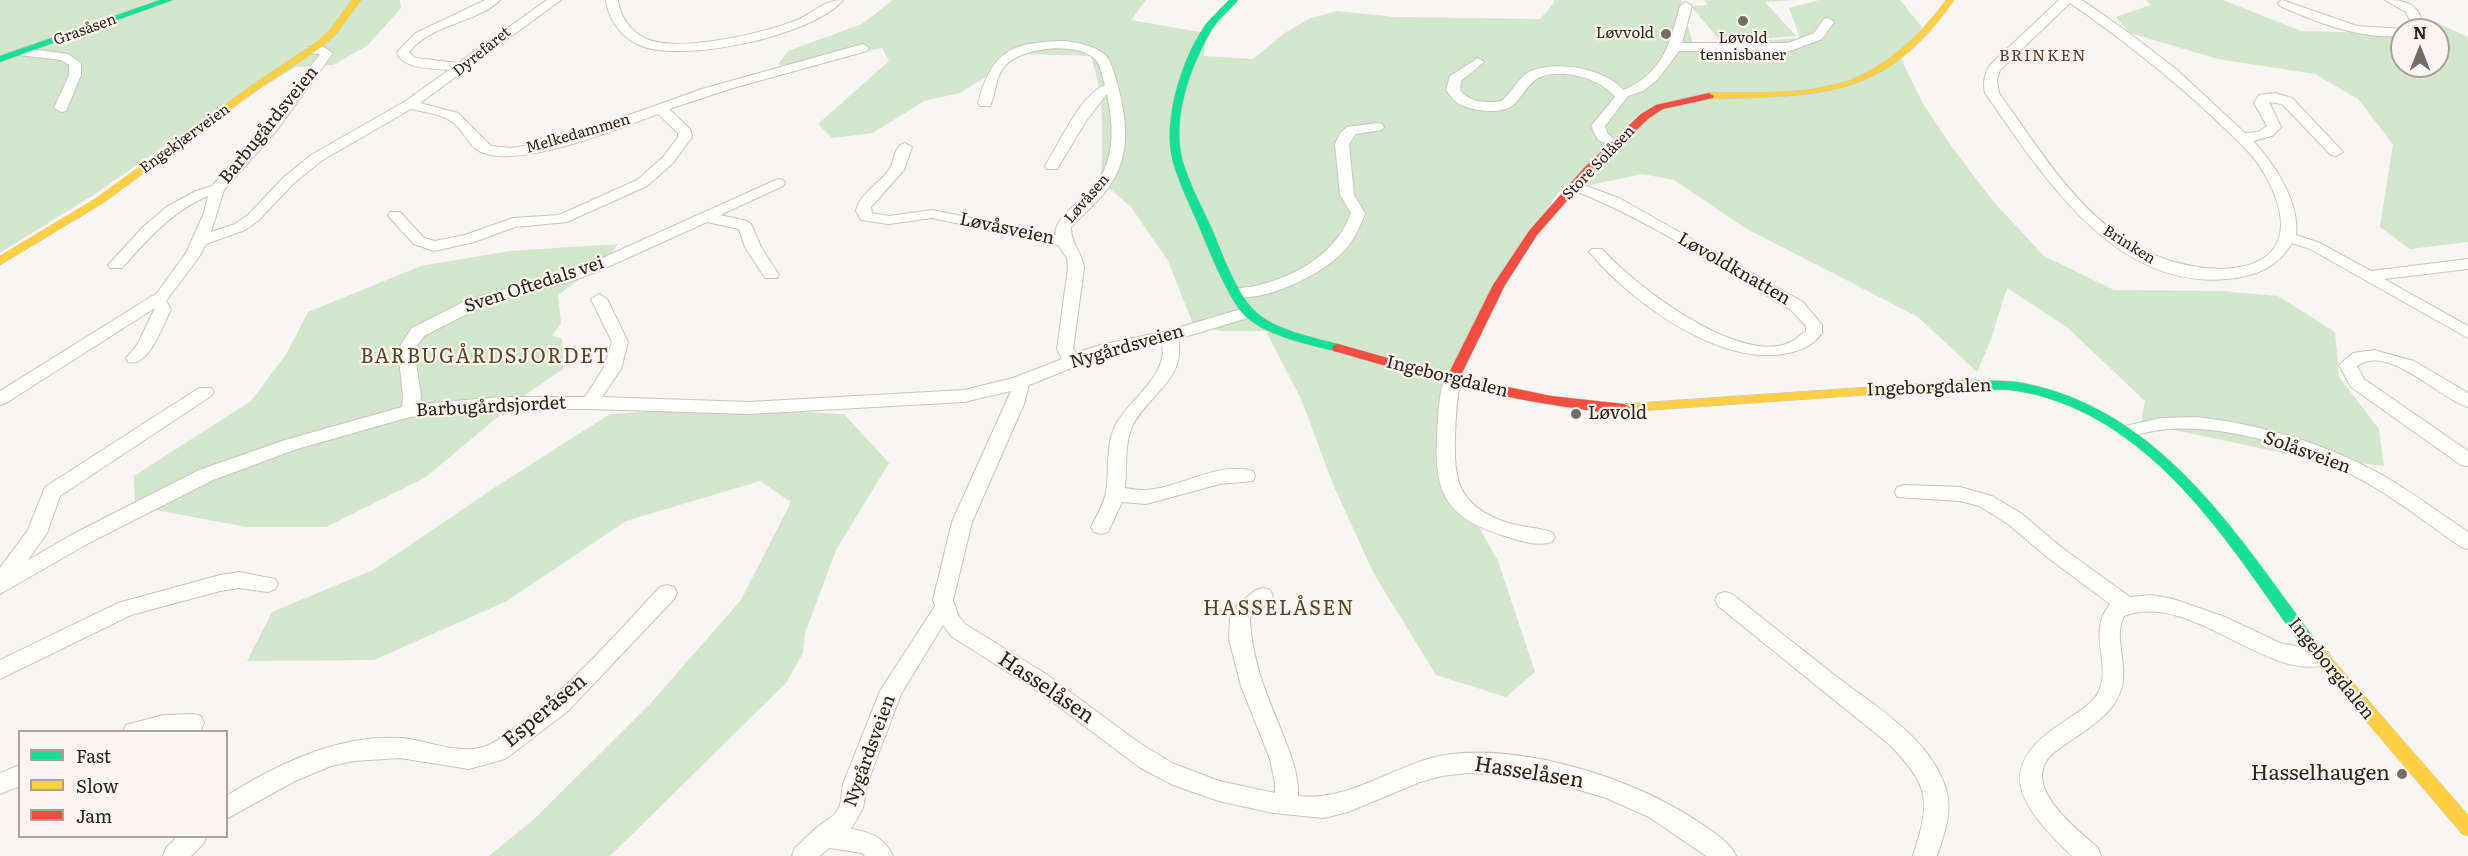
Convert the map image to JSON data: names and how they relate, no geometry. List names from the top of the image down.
{
  "streets": {
    "street": [
      "Grasåsen",
      "Dyrefaret",
      "Barbugårdsveien",
      "Melkedammen",
      "Engekjærveien",
      "Store Solåsen",
      "Løvåsen",
      "Løvåsveien",
      "Brinken",
      "Løvoldknatten",
      "Sven Oftedals vei",
      "Nygårdsveien",
      "Ingeborgdalen",
      "Barbugårdsjordet",
      "Solåsveien",
      "Hasselåsen",
      "Esperåsen"
    ]
  },
  "crossings": [
    ["Dyrefaret", "Melkedammen"],
    ["Barbugårdsveien", "Engekjærveien"],
    ["Store Solåsen", "Løvoldknatten"],
    ["Store Solåsen", "Ingeborgdalen"],
    ["Løvåsen", "Løvåsveien"],
    ["Løvåsveien", "Nygårdsveien"],
    ["Sven Oftedals vei", "Barbugårdsjordet"],
    ["Nygårdsveien", "Ingeborgdalen"],
    ["Nygårdsveien", "Barbugårdsjordet"],
    ["Nygårdsveien", "Hasselåsen"],
    ["Ingeborgdalen", "Solåsveien"]
  ],
  "districts": ["BRINKEN", "BARBUGÅRDSJORDET", "HASSELÅSEN"],
  "places": [
    "Løvold tennisbaner",
    "Løvvold",
    "Løvold",
    "Hasselhaugen"
  ],
  "legend": ["Fast", "Slow", "Jam"],
  "north": "top"
}
